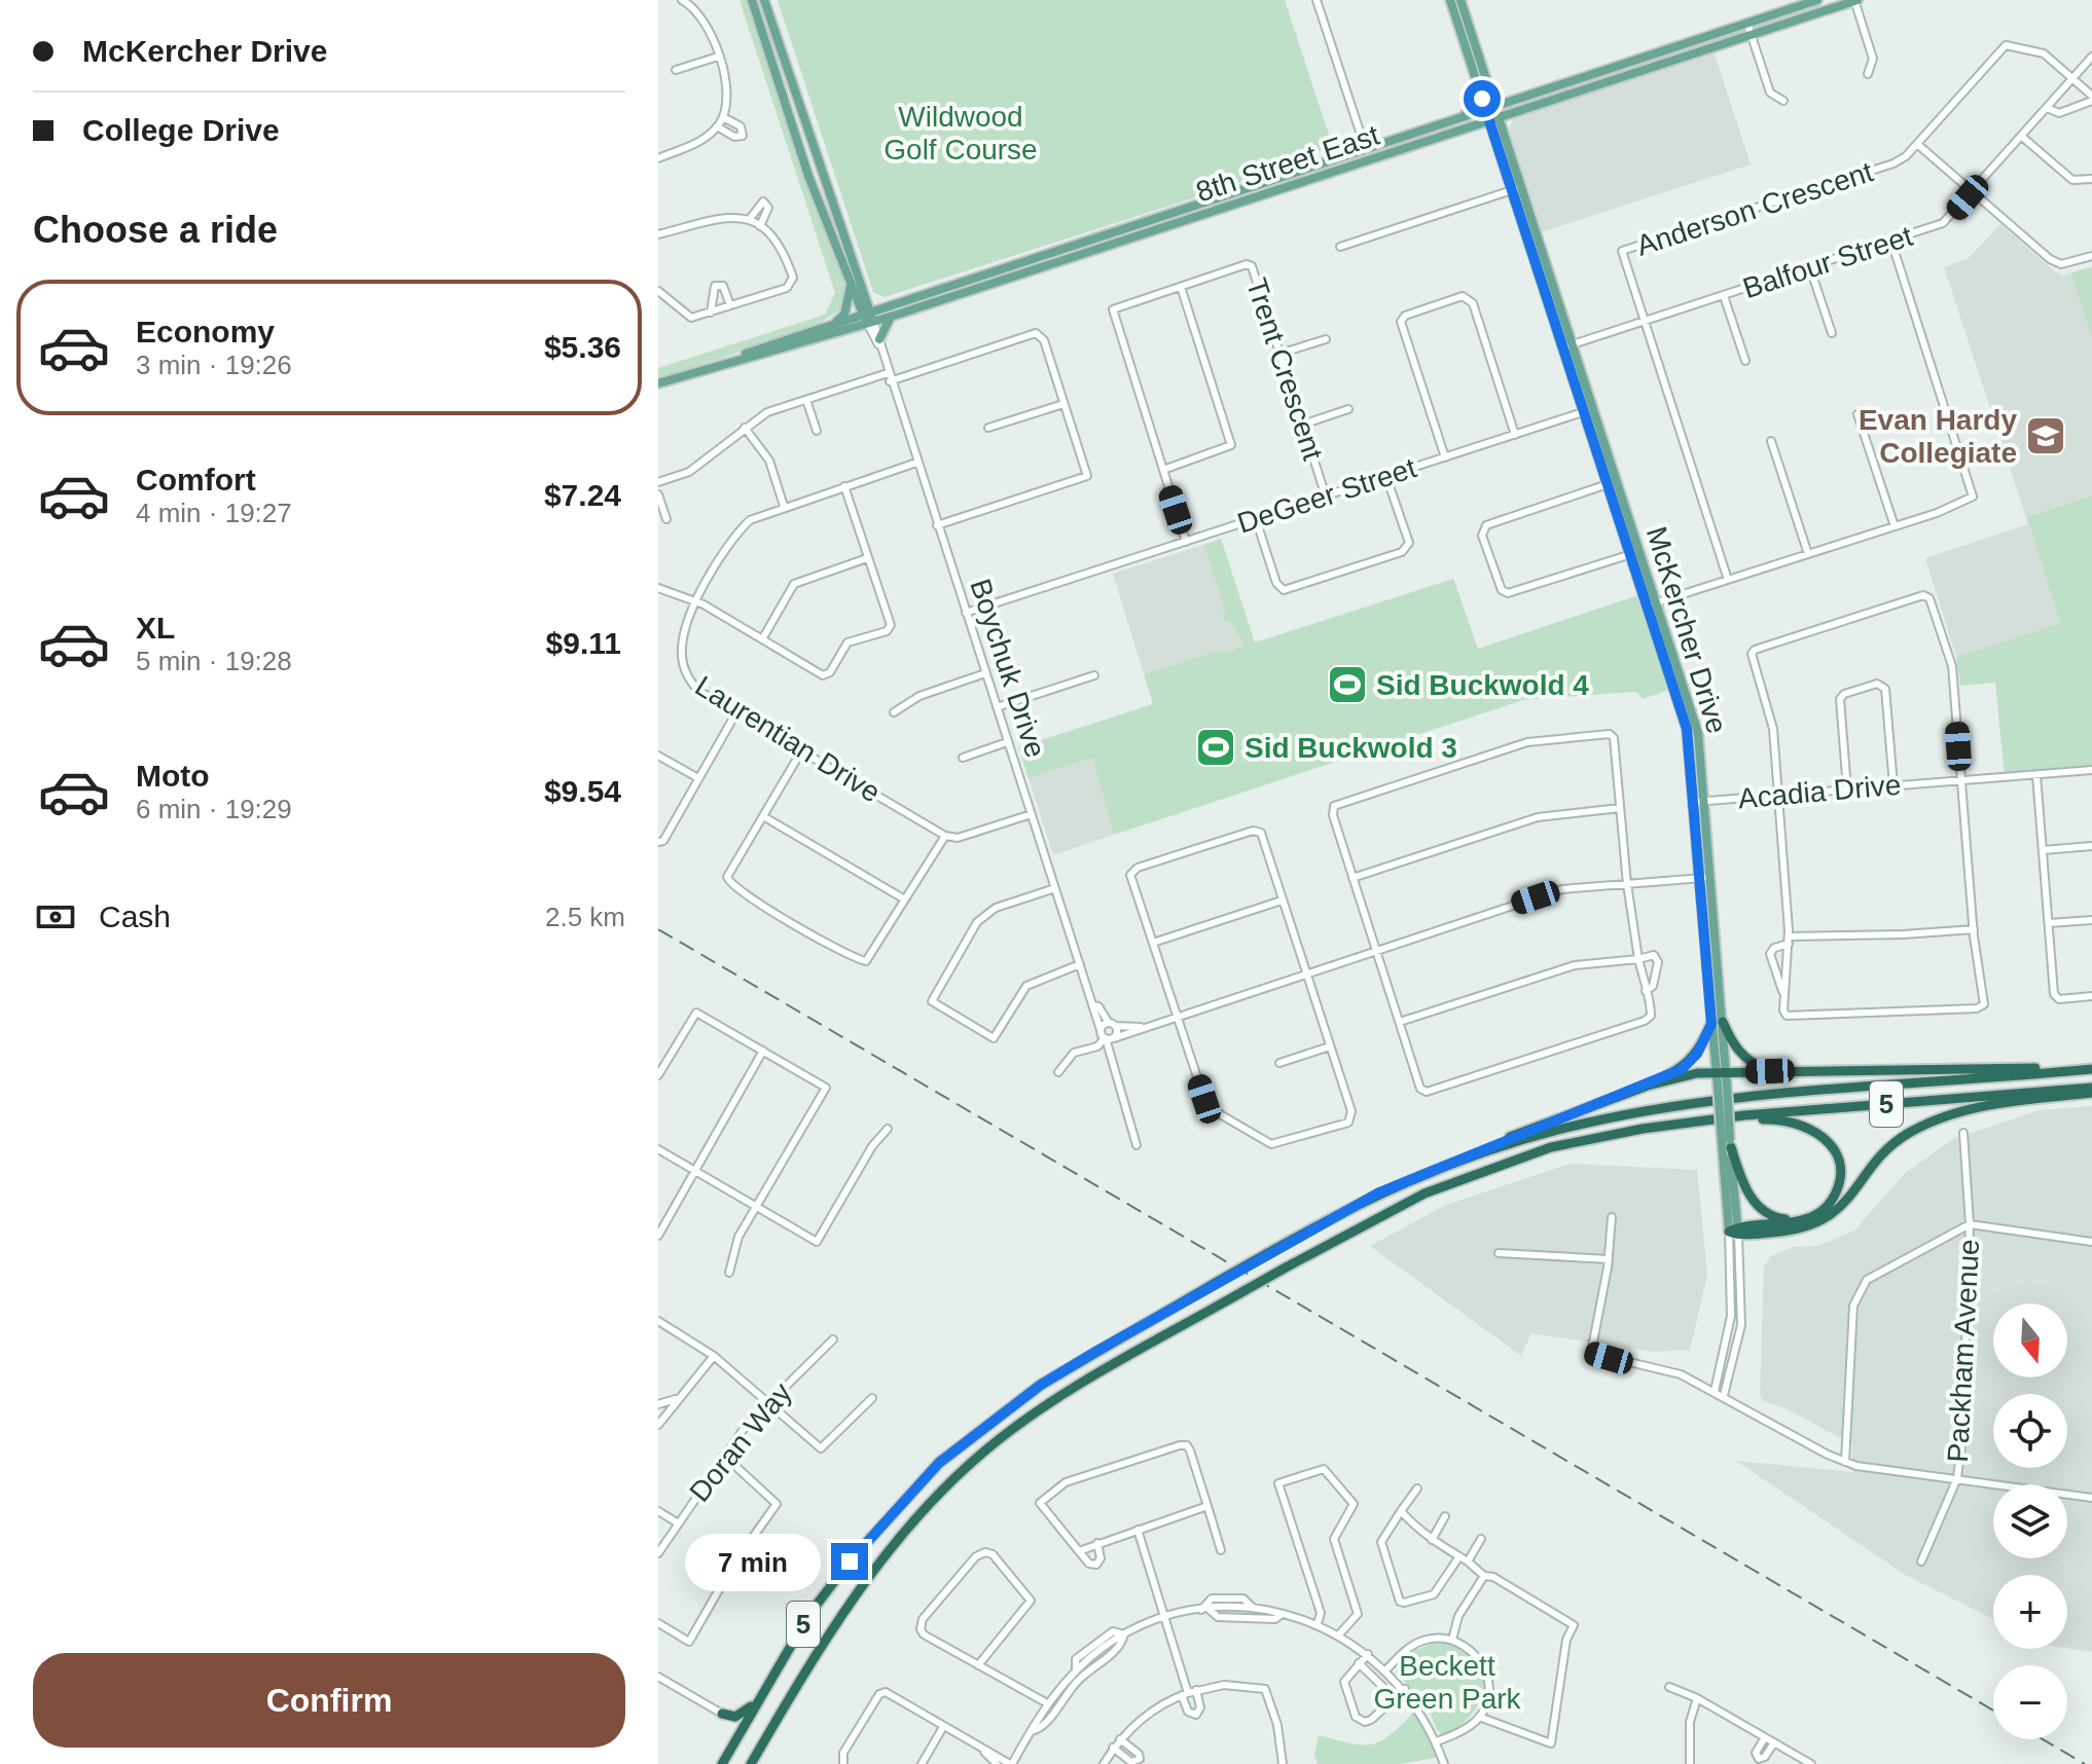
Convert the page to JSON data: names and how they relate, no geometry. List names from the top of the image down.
{
  "streets": {
    "highway": ["5"],
    "main road": ["8th Street East", "McKercher Drive", "Boychuk Drive"],
    "street": [
      "Anderson Crescent",
      "Balfour Street",
      "Trent Crescent",
      "DeGeer Street",
      "Laurentian Drive",
      "Acadia Drive",
      "Packham Avenue",
      "Doran Way"
    ]
  },
  "crossings": [
    ["8th Street East", "McKercher Drive"],
    ["8th Street East", "Boychuk Drive"],
    ["Anderson Crescent", "Balfour Street"],
    ["Balfour Street", "McKercher Drive"],
    ["Trent Crescent", "DeGeer Street"],
    ["DeGeer Street", "McKercher Drive"],
    ["DeGeer Street", "Boychuk Drive"],
    ["McKercher Drive", "Acadia Drive"],
    ["Boychuk Drive", "Laurentian Drive"]
  ],
  "parks": ["Wildwood Golf Course", "Beckett Green Park"],
  "places": {
    "school or university": ["Evan Hardy Collegiate"],
    "sports": ["Sid Buckwold 4", "Sid Buckwold 3"]
  },
  "north": "bottom",
  "page": {
    "banner": ["McKercher Drive", "College Drive"],
    "heading": "Choose a ride",
    "list": [
      {
        "name": "Economy",
        "note": "3 min · 19:26",
        "value": "$5.36"
      },
      {
        "name": "Comfort",
        "note": "4 min · 19:27",
        "value": "$7.24"
      },
      {
        "name": "XL",
        "note": "5 min · 19:28",
        "value": "$9.11"
      },
      {
        "name": "Moto",
        "note": "6 min · 19:29",
        "value": "$9.54"
      }
    ],
    "pay": ["Cash", "2.5 km"],
    "map_buttons": ["+", "−"],
    "bubble": "7 min",
    "buttons": "Confirm"
  }
}
